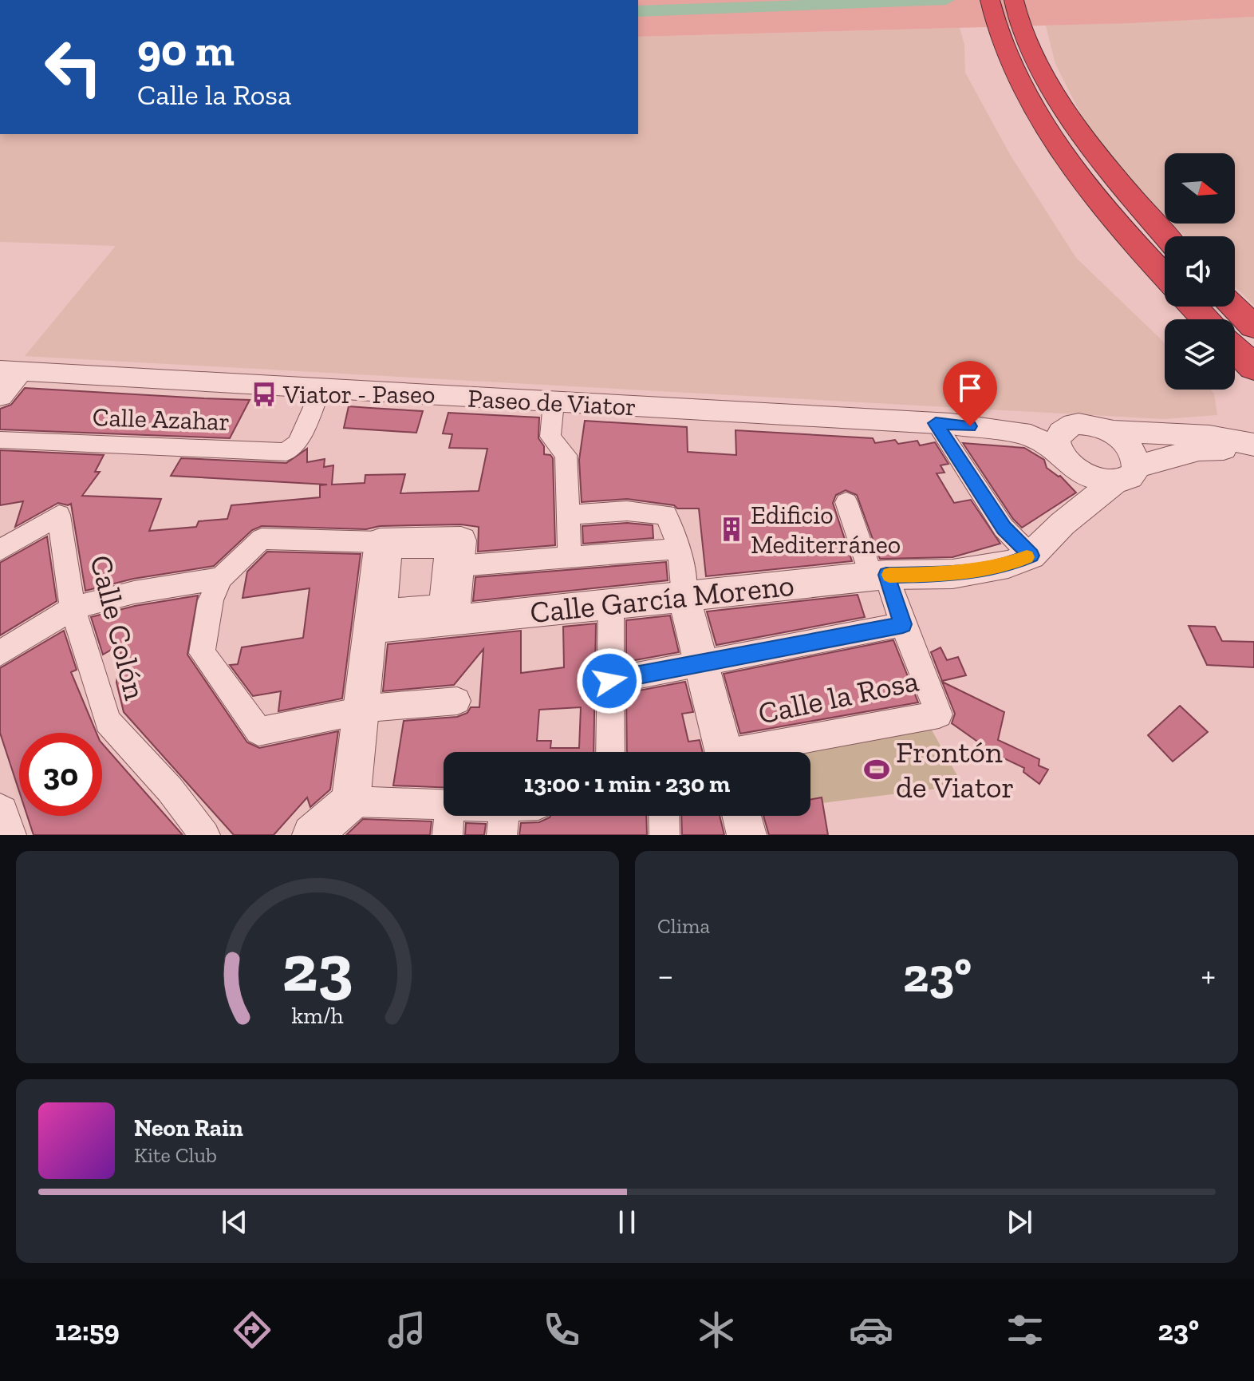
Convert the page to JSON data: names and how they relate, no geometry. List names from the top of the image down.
{
  "streets": {
    "street": [
      "Paseo de Viator",
      "Calle Azahar",
      "Calle García Moreno",
      "Calle Colón",
      "Calle la Rosa"
    ]
  },
  "crossings": [
    ["Paseo de Viator", "Calle Azahar"],
    ["Calle García Moreno", "Calle la Rosa"]
  ],
  "places": {
    "bus stop": ["Viator - Paseo"],
    "building": ["Edificio Mediterráneo"],
    "sports": ["Frontón de Viator"]
  },
  "north": "right",
  "page": {
    "turn": ["90 m", "Calle la Rosa"],
    "limit": "30",
    "trip": "13:00 · 1 min · 230 m",
    "tile": "Clima",
    "heat": ["−", "23°", "+"],
    "song": ["Neon Rain", "Kite Club"],
    "tabs": ["12:59", "23°"],
    "gauge": ["23", "km/h"]
  }
}
